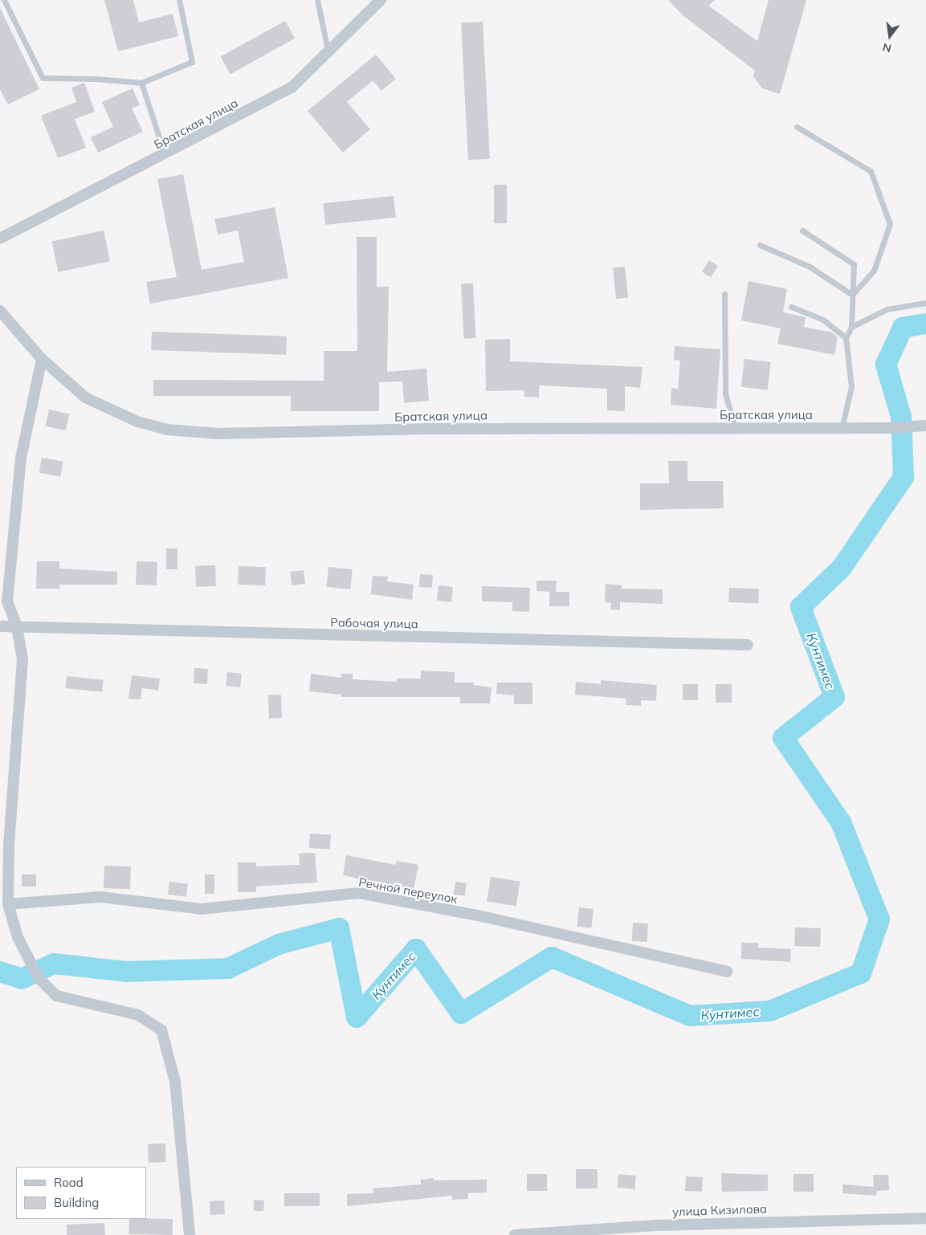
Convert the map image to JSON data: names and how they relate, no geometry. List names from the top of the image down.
{
  "streets": {
    "street": [
      "Братская улица",
      "Рабочая улица",
      "Речной переулок",
      "улица Кизилова"
    ]
  },
  "water": ["Кунтимес"],
  "legend": ["Road", "Building"],
  "north": "bottom"
}
